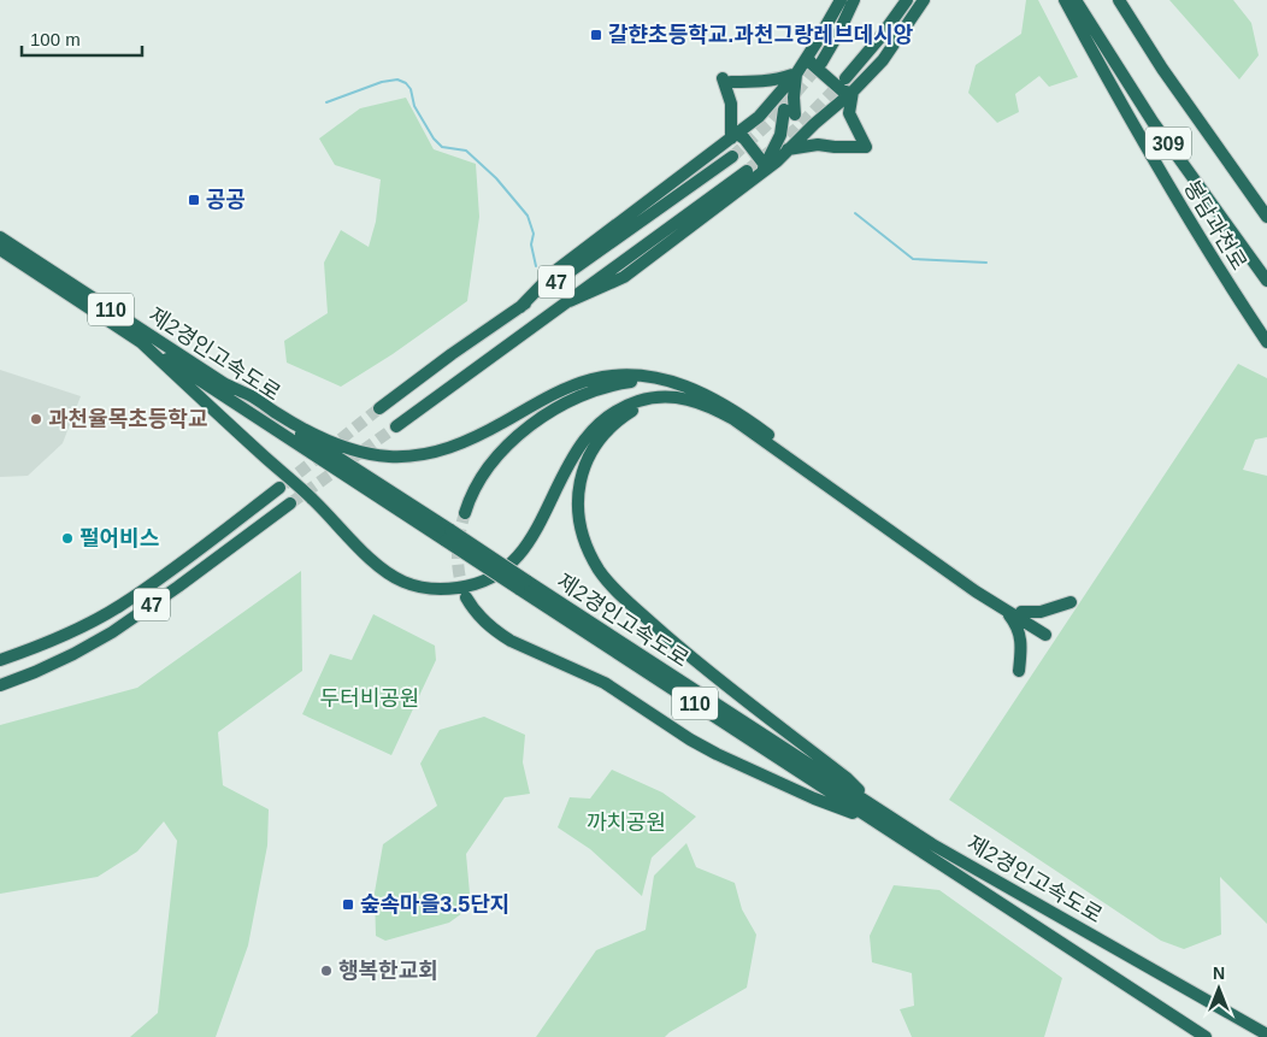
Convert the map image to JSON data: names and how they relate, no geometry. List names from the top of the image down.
{
  "streets": {
    "highway": [
      "309",
      "봉담과천로",
      "47",
      "110",
      "제2경인고속도로"
    ]
  },
  "parks": ["두터비공원", "까치공원"],
  "places": {
    "transit": ["갈햔초등학교.과천그랑레브데시앙", "공공", "숲속마을3.5단지"],
    "other": ["과천율목초등학교", "펄어비스", "행복한교회"]
  },
  "scale_bar": "100 m",
  "north": "top"
}
